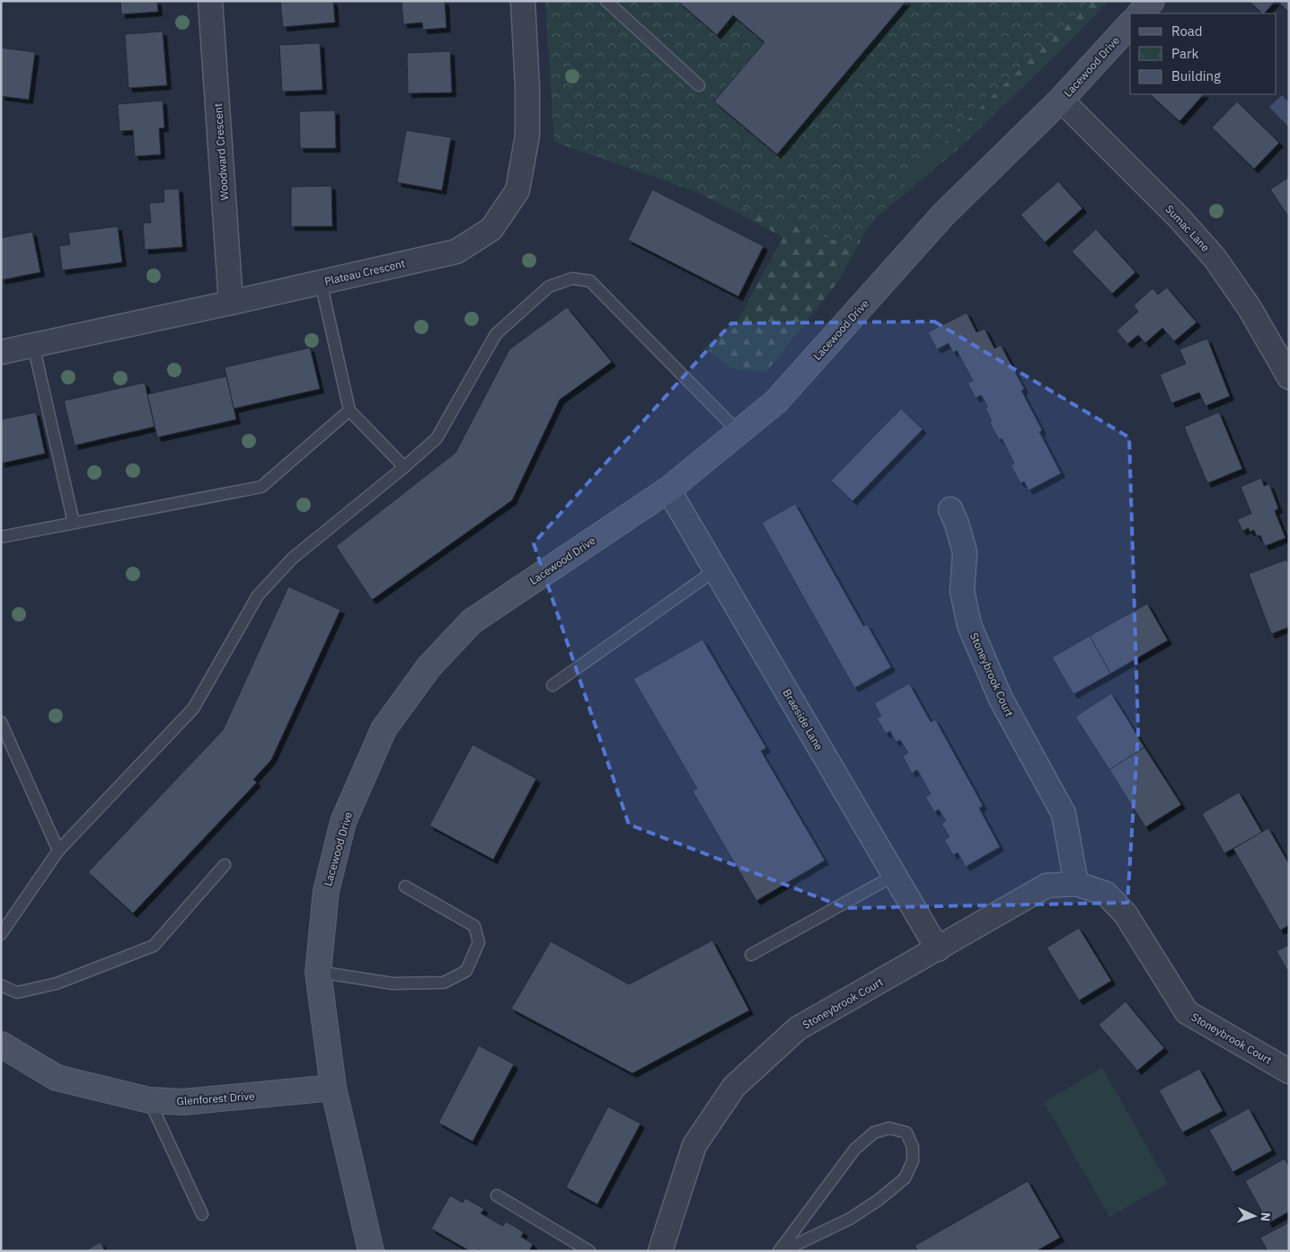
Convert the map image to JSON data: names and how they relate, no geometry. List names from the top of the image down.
{
  "streets": {
    "main road": ["Lacewood Drive", "Glenforest Drive"],
    "street": [
      "Woodward Crescent",
      "Sumac Lane",
      "Plateau Crescent",
      "Stoneybrook Court",
      "Braeside Lane"
    ]
  },
  "crossings": [
    ["Lacewood Drive", "Sumac Lane"],
    ["Lacewood Drive", "Braeside Lane"],
    ["Lacewood Drive", "Glenforest Drive"],
    ["Woodward Crescent", "Plateau Crescent"],
    ["Stoneybrook Court", "Braeside Lane"]
  ],
  "legend": ["Road", "Park", "Building"],
  "north": "right"
}
